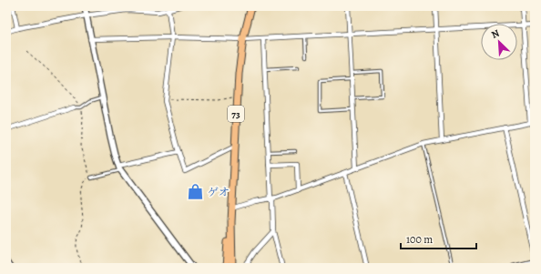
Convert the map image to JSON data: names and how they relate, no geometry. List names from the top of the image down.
{
  "streets": {
    "main road": ["73"]
  },
  "places": {
    "shop": ["ゲオ"]
  },
  "scale_bar": "100 m",
  "north": "top left"
}
